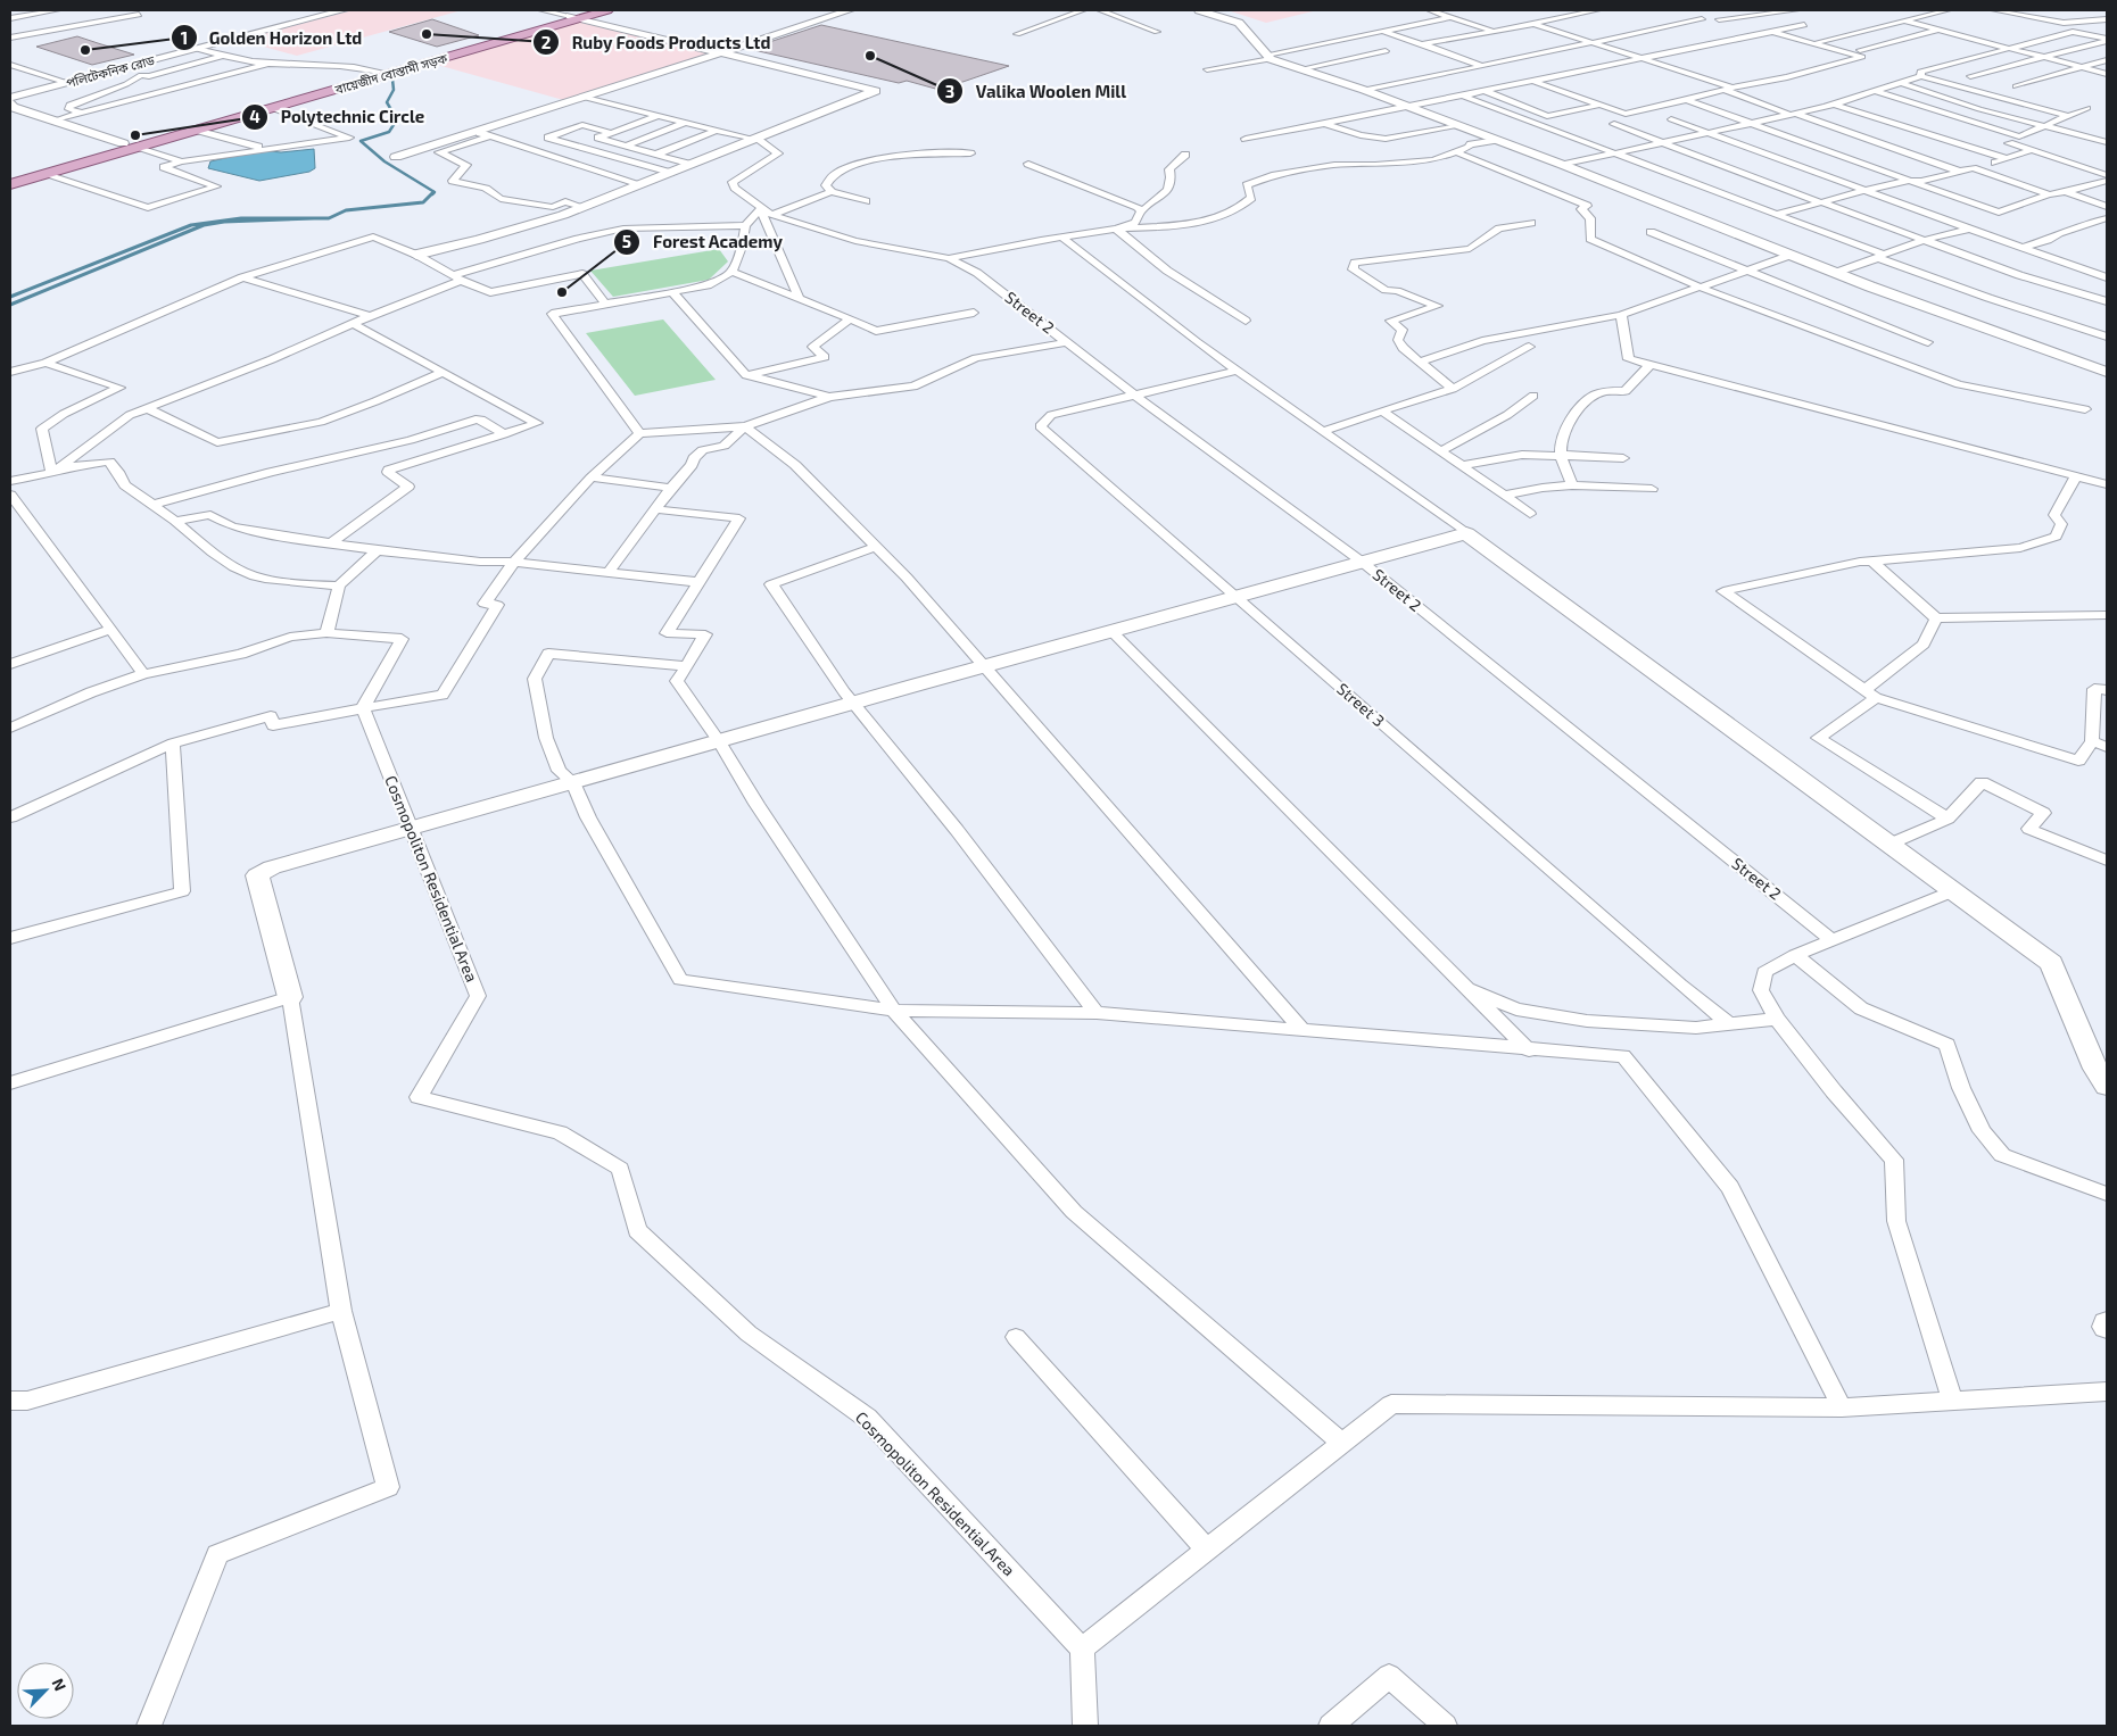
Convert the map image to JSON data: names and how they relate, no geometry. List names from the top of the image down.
{
  "streets": {
    "main road": ["বায়েজীদ বোস্তামী সড়ক"],
    "street": [
      "পলিটেকনিক রোড",
      "Street 2",
      "Street 3",
      "Cosmopoliton Residential Area"
    ]
  },
  "crossings": [
    ["Street 2", "Street 3"]
  ],
  "places": [
    "Ruby Foods Products Ltd",
    "Golden Horizon Ltd",
    "Valika Woolen Mill",
    "Polytechnic Circle",
    "Forest Academy"
  ],
  "north": "top right"
}
